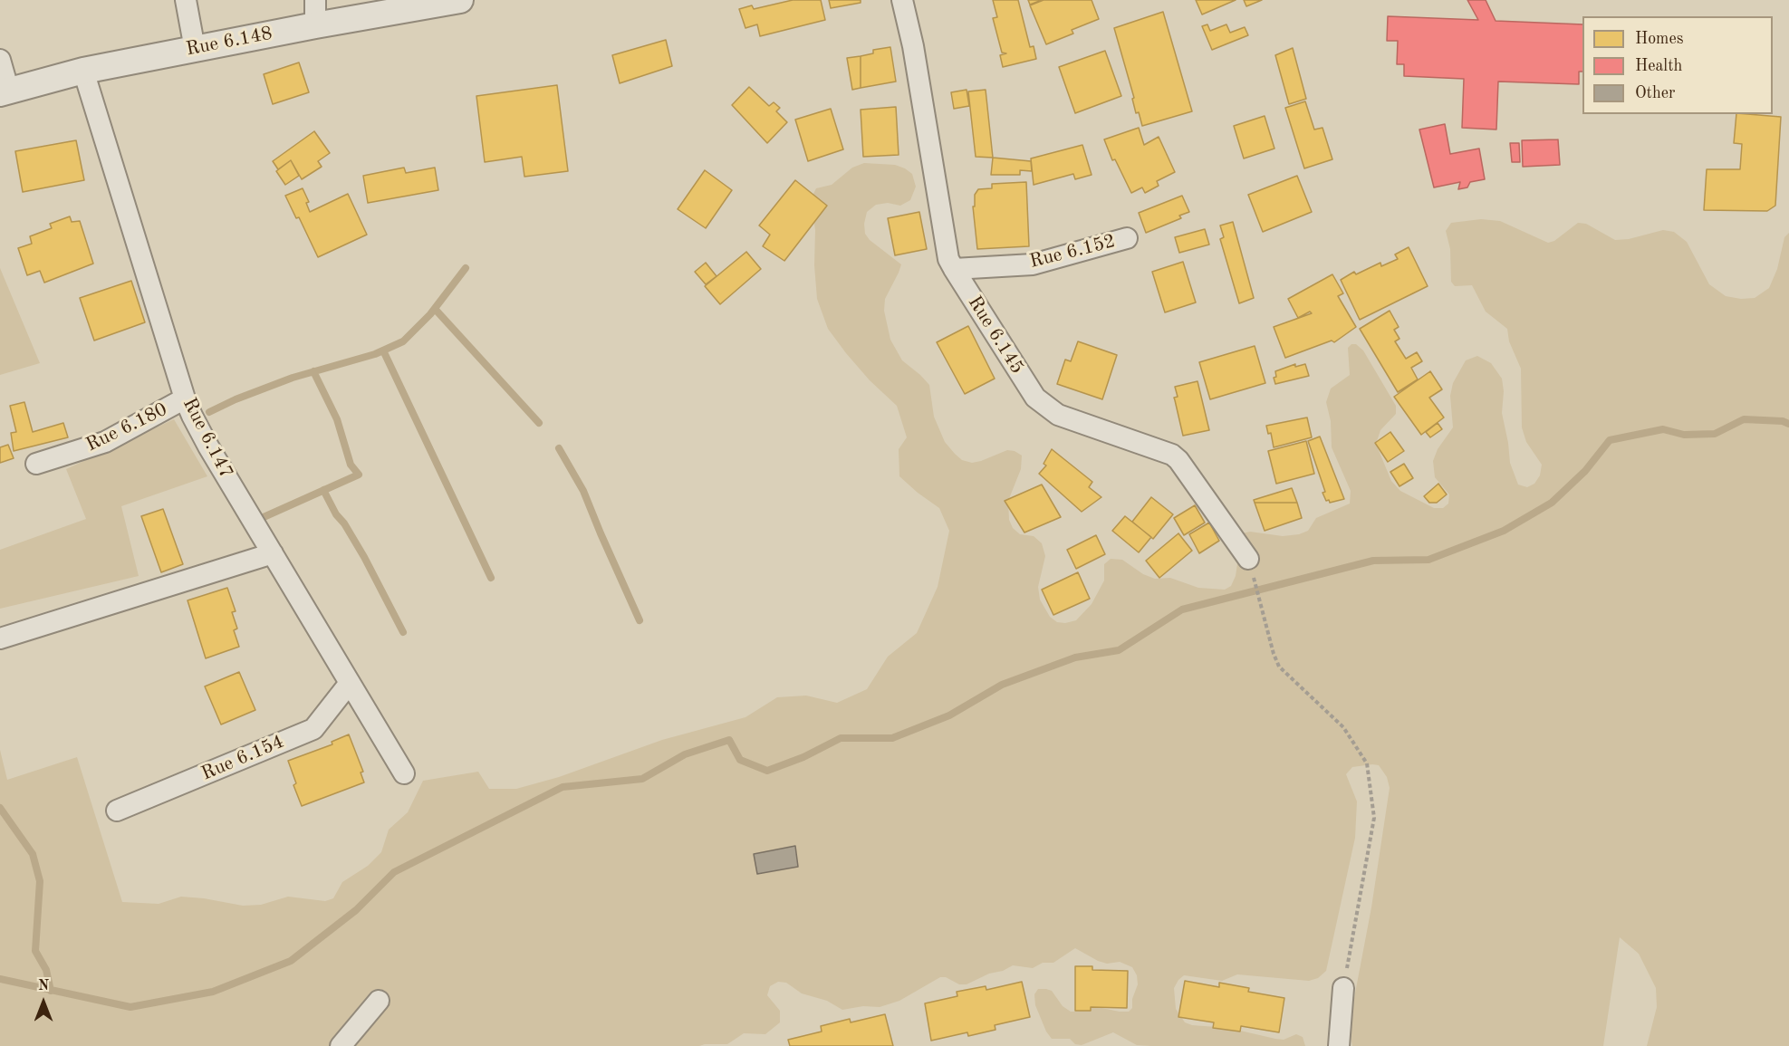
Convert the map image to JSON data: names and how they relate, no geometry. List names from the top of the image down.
{
  "streets": {
    "street": [
      "Rue 6.148",
      "Rue 6.152",
      "Rue 6.145",
      "Rue 6.180",
      "Rue 6.147",
      "Rue 6.154"
    ]
  },
  "crossings": [
    ["Rue 6.148", "Rue 6.147"],
    ["Rue 6.152", "Rue 6.145"],
    ["Rue 6.180", "Rue 6.147"],
    ["Rue 6.147", "Rue 6.154"]
  ],
  "legend": ["Homes", "Health", "Other"],
  "north": "top"
}
